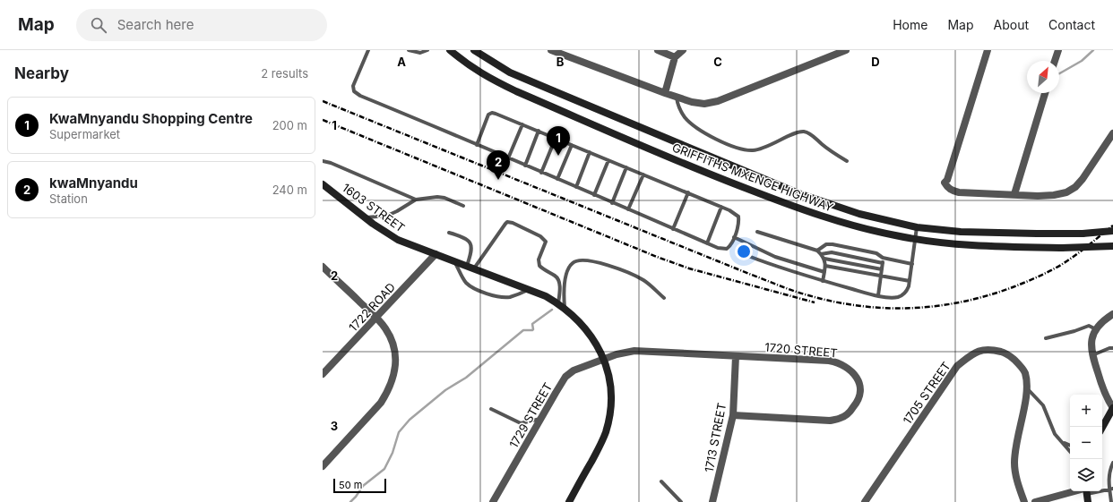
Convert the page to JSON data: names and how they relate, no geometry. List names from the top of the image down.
{
  "streets": {
    "street": [
      "GRIFFITHS MXENGE HIGHWAY",
      "1603 STREET",
      "1722 ROAD",
      "1720 STREET",
      "1705 STREET",
      "1729 STREET",
      "1713 STREET"
    ]
  },
  "crossings": [
    ["1603 STREET", "1722 ROAD"],
    ["1603 STREET", "1720 STREET"],
    ["1603 STREET", "1729 STREET"],
    ["1720 STREET", "1729 STREET"],
    ["1720 STREET", "1713 STREET"]
  ],
  "scale_bar": "50 m",
  "north": "top right",
  "page": {
    "header": "Map",
    "search": "Search here",
    "nav": [
      "Home",
      "Map",
      "About",
      "Contact"
    ],
    "heading": ["Nearby", "2 results"],
    "list": [
      {
        "mark": "1",
        "name": "KwaMnyandu Shopping Centre",
        "note": "Supermarket",
        "value": "200 m"
      },
      {
        "mark": "2",
        "name": "kwaMnyandu",
        "note": "Station",
        "value": "240 m"
      }
    ],
    "pins": ["1", "2"],
    "map_buttons": ["+", "−"],
    "scale": "50 m"
  },
  "grid": {
    "columns": [
      "A",
      "B",
      "C",
      "D"
    ],
    "rows": ["1", "2", "3"]
  }
}
